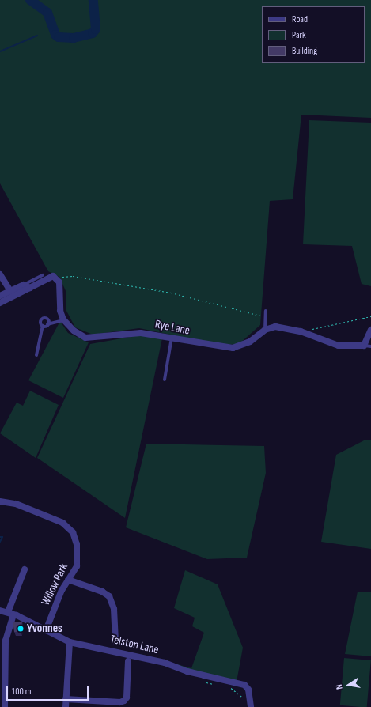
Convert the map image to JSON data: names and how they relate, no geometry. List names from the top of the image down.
{
  "streets": {
    "street": ["Rye Lane", "Willow Park", "Telston Lane"]
  },
  "crossings": [
    ["Willow Park", "Telston Lane"]
  ],
  "places": ["Yvonnes"],
  "legend": ["Road", "Park", "Building"],
  "scale_bar": "100 m",
  "north": "left"
}
